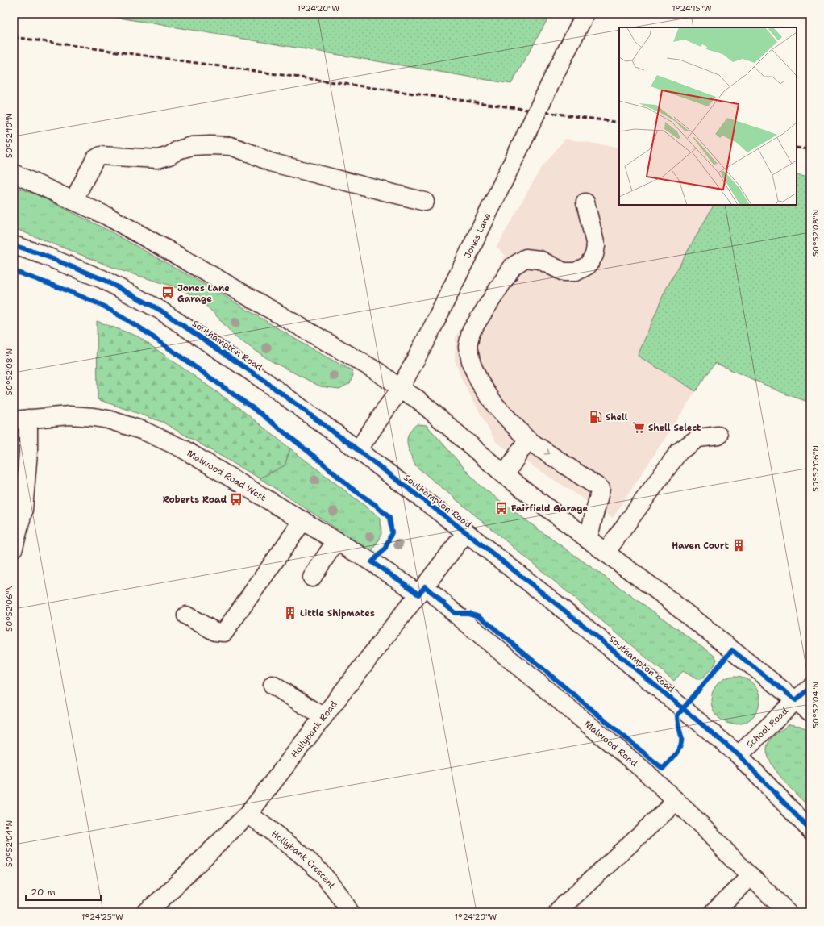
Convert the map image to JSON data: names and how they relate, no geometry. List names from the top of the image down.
{
  "streets": {
    "street": [
      "Jones Lane",
      "Southampton Road",
      "Malwood Road West",
      "School Road",
      "Hollybank Road",
      "Malwood Road",
      "Hollybank Crescent"
    ]
  },
  "crossings": [
    ["Jones Lane", "Southampton Road"],
    ["Southampton Road", "School Road"],
    ["Southampton Road", "Hollybank Road"],
    ["Malwood Road West", "Hollybank Road"],
    ["Malwood Road West", "Malwood Road"],
    ["Hollybank Road", "Malwood Road"],
    ["Hollybank Road", "Hollybank Crescent"]
  ],
  "places": {
    "bus stop": ["Jones Lane Garage", "Roberts Road", "Fairfield Garage"],
    "fuel station": ["Shell"],
    "supermarket": ["Shell Select"],
    "building": ["Haven Court", "Little Shipmates"]
  },
  "scale_bar": "20 m",
  "coordinates": [
    "1°24'20\"W",
    "1°24'15\"W",
    "50°52'10\"N",
    "50°52'08\"N",
    "50°52'06\"N",
    "50°52'04\"N",
    "1°24'25\"W"
  ]
}
